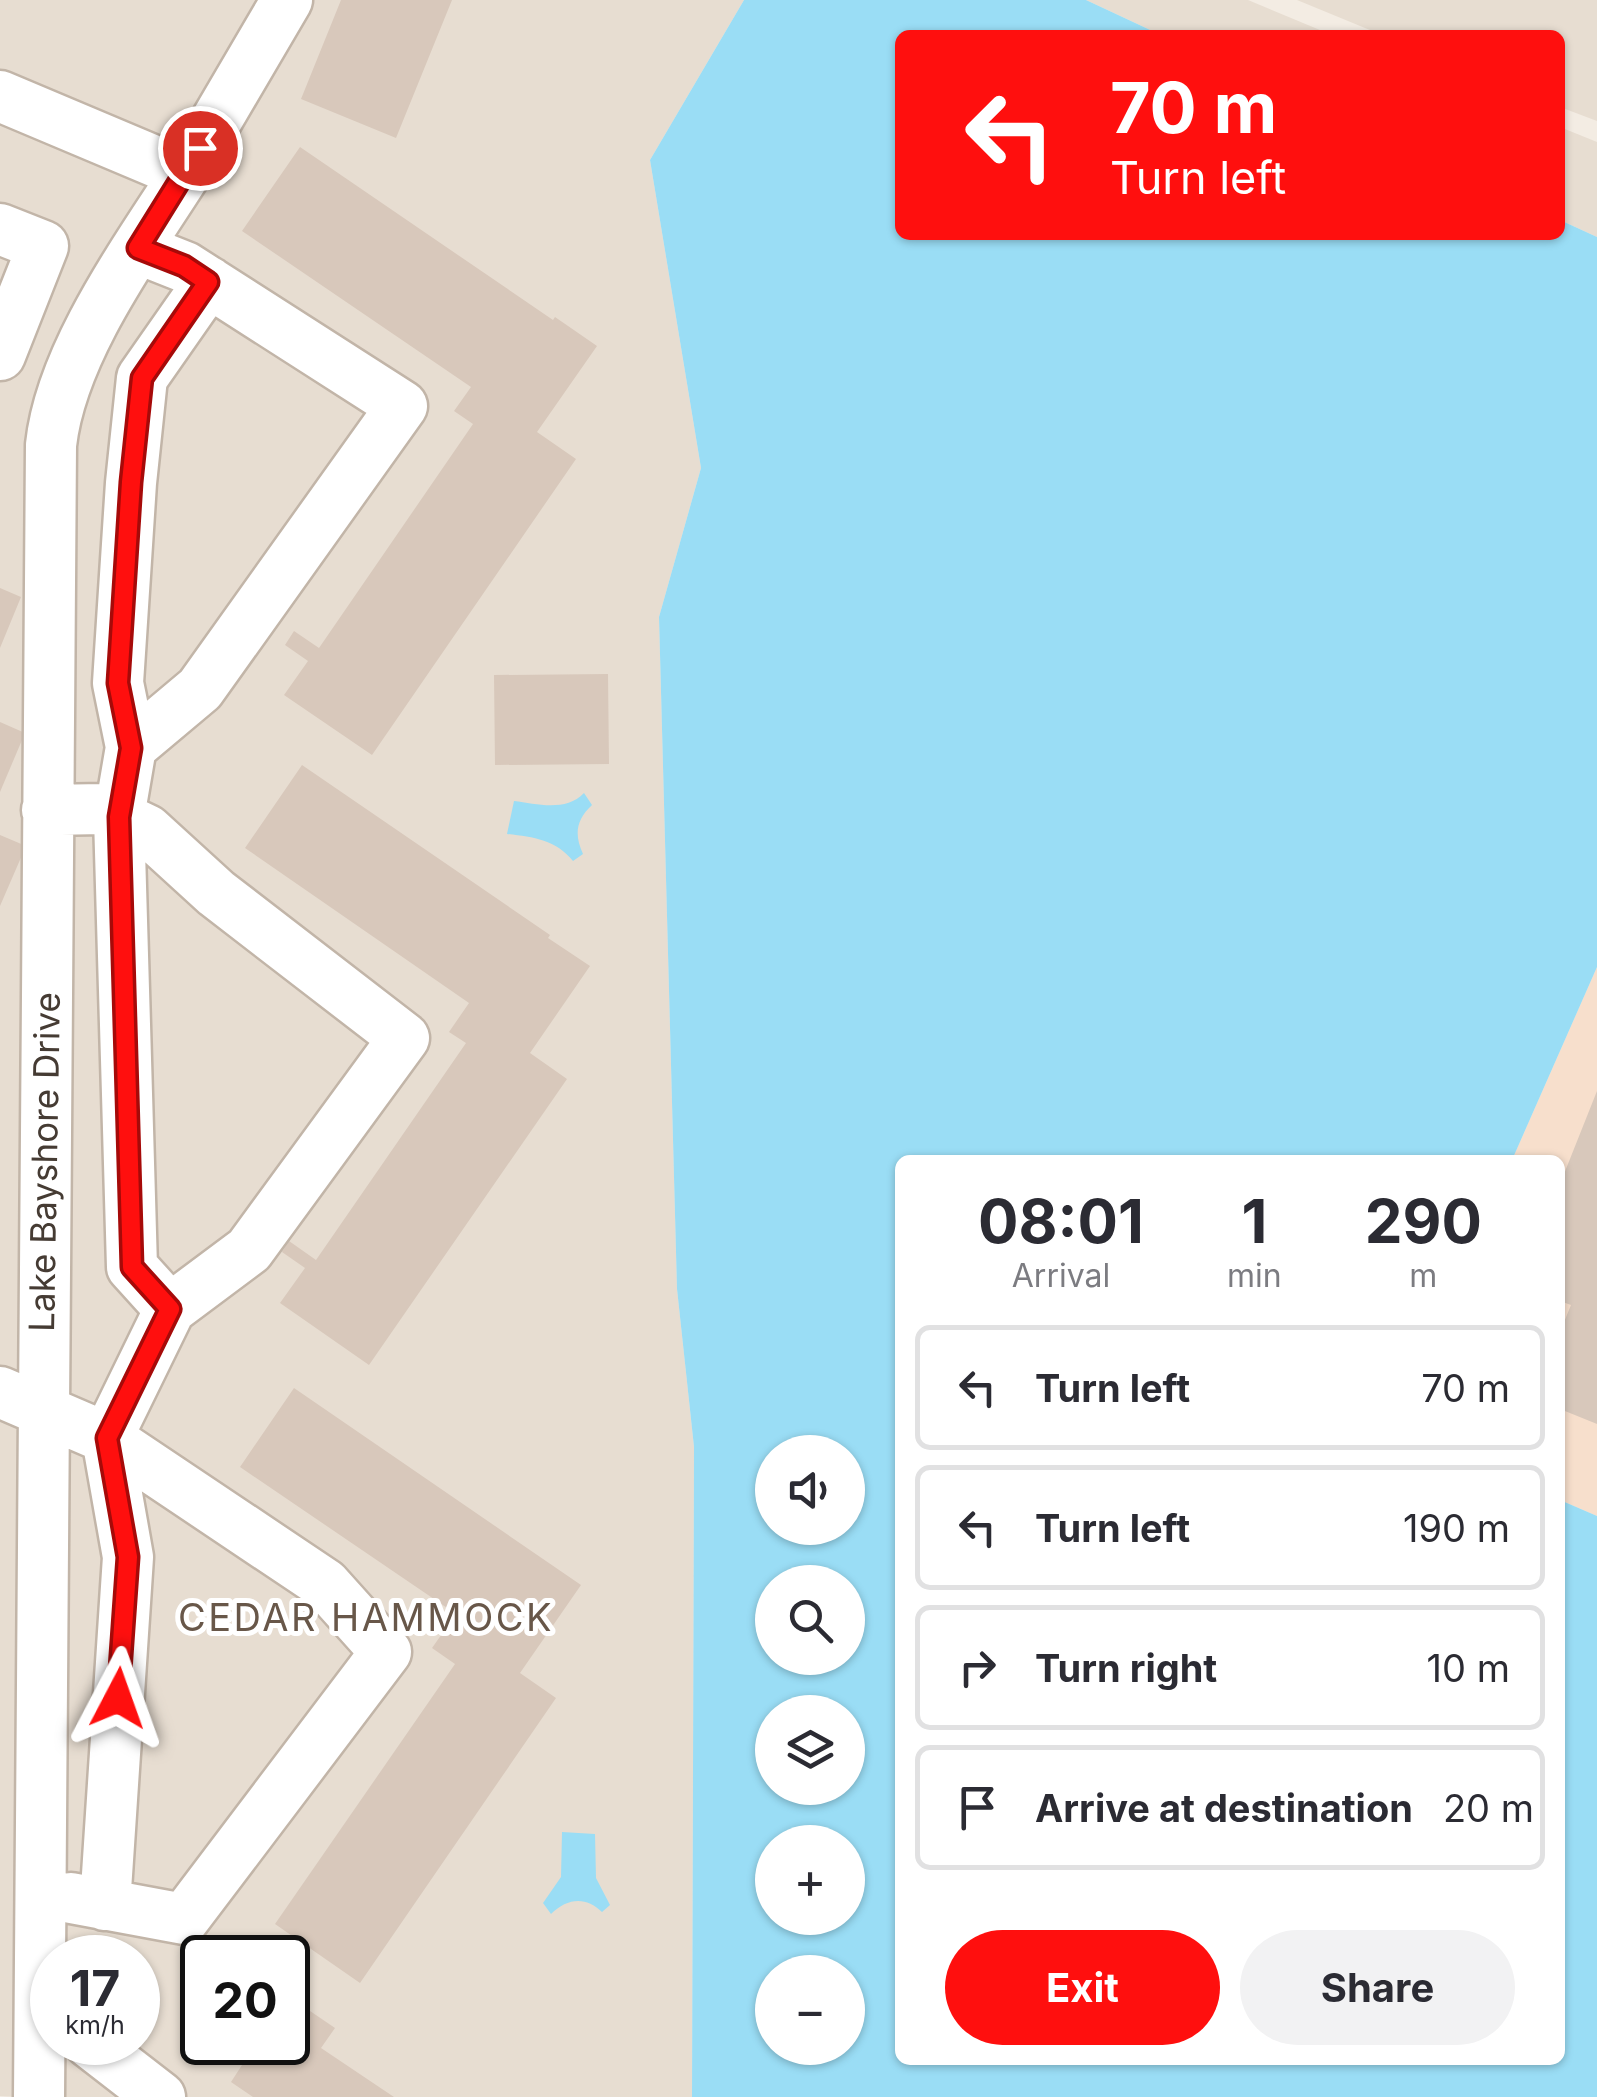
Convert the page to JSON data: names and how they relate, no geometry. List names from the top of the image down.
{
  "streets": {
    "street": ["Lake Bayshore Drive"]
  },
  "districts": ["CEDAR HAMMOCK"],
  "page": {
    "turn": ["70 m", "Turn left"],
    "eta": [
      "08:01",
      "Arrival",
      "1",
      "min",
      "290",
      "m"
    ],
    "list": [
      {
        "name": "Turn left",
        "value": "70 m"
      },
      {
        "name": "Turn left",
        "value": "190 m"
      },
      {
        "name": "Turn right",
        "value": "10 m"
      },
      {
        "name": "Arrive at destination",
        "value": "20 m"
      }
    ],
    "map_buttons": ["+", "−"],
    "buttons": ["Exit", "Share"],
    "speed": "17 km/h",
    "limit": "20"
  }
}
